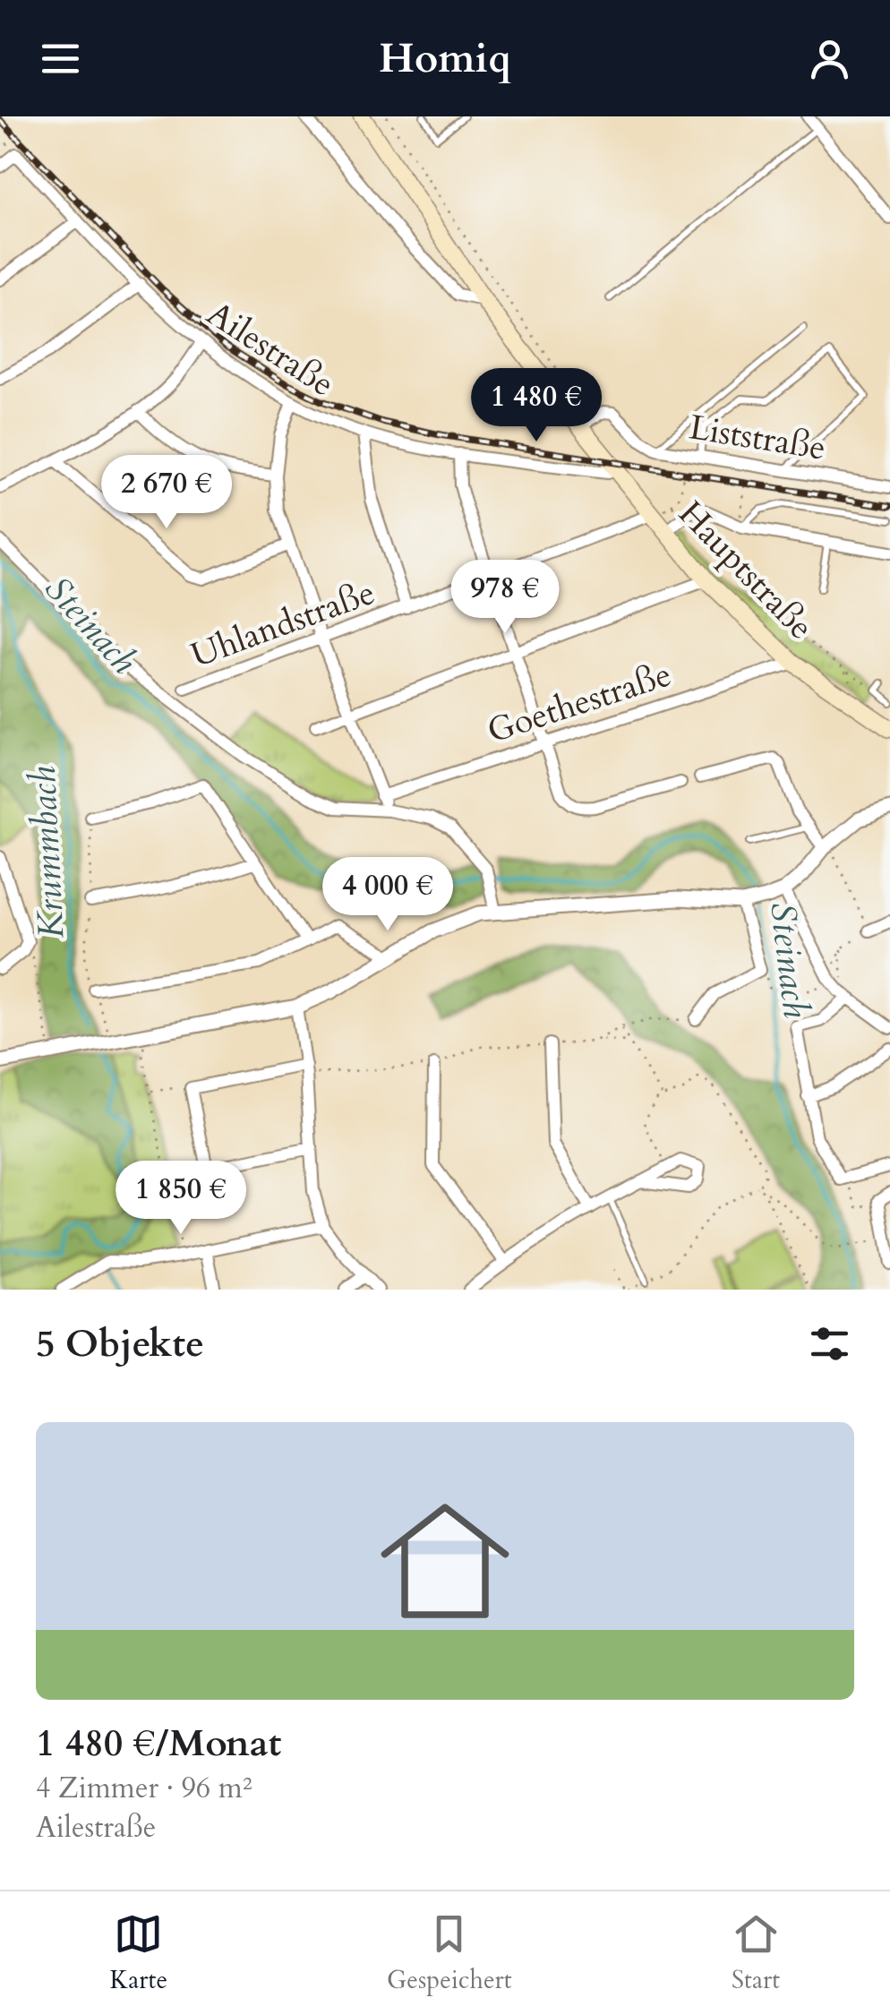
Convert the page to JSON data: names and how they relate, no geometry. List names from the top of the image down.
{
  "streets": {
    "main road": ["Hauptstraße"],
    "street": [
      "Ailestraße",
      "Liststraße",
      "Uhlandstraße",
      "Goethestraße"
    ]
  },
  "crossings": [
    ["Ailestraße", "Hauptstraße"],
    ["Liststraße", "Hauptstraße"],
    ["Hauptstraße", "Uhlandstraße"],
    ["Hauptstraße", "Goethestraße"]
  ],
  "water": ["Steinach", "Krummbach"],
  "page": {
    "header": "Homiq",
    "price": [
      "1 480 €",
      "2 670 €",
      "978 €",
      "4 000 €",
      "1 850 €"
    ],
    "heading": "5 Objekte",
    "list": [
      {
        "name": "1 480 €/Monat",
        "note": "4 Zimmer · 96 m² · Ailestraße"
      }
    ],
    "tabs": ["Karte", "Gespeichert", "Start"]
  }
}
